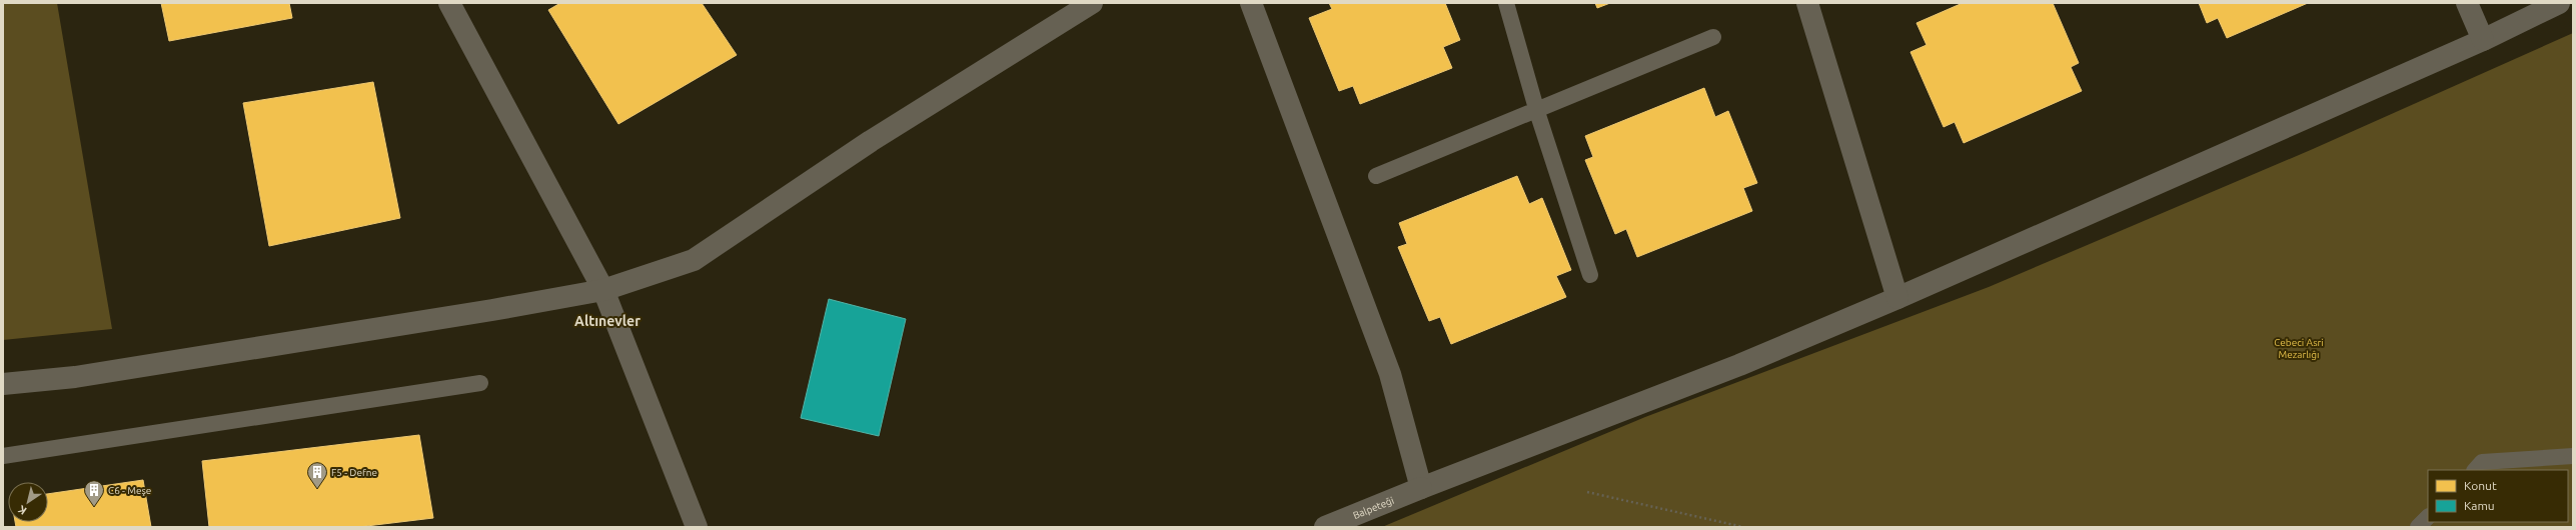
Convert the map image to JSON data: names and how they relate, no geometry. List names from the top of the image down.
{
  "streets": {
    "street": ["Balpeteği"]
  },
  "districts": ["Altınevler"],
  "parks": ["Cebeci Asri Mezarlığı"],
  "places": {
    "building": ["F5 - Defne", "C6 - Meşe"]
  },
  "legend": ["Konut", "Kamu"],
  "north": "bottom left"
}
